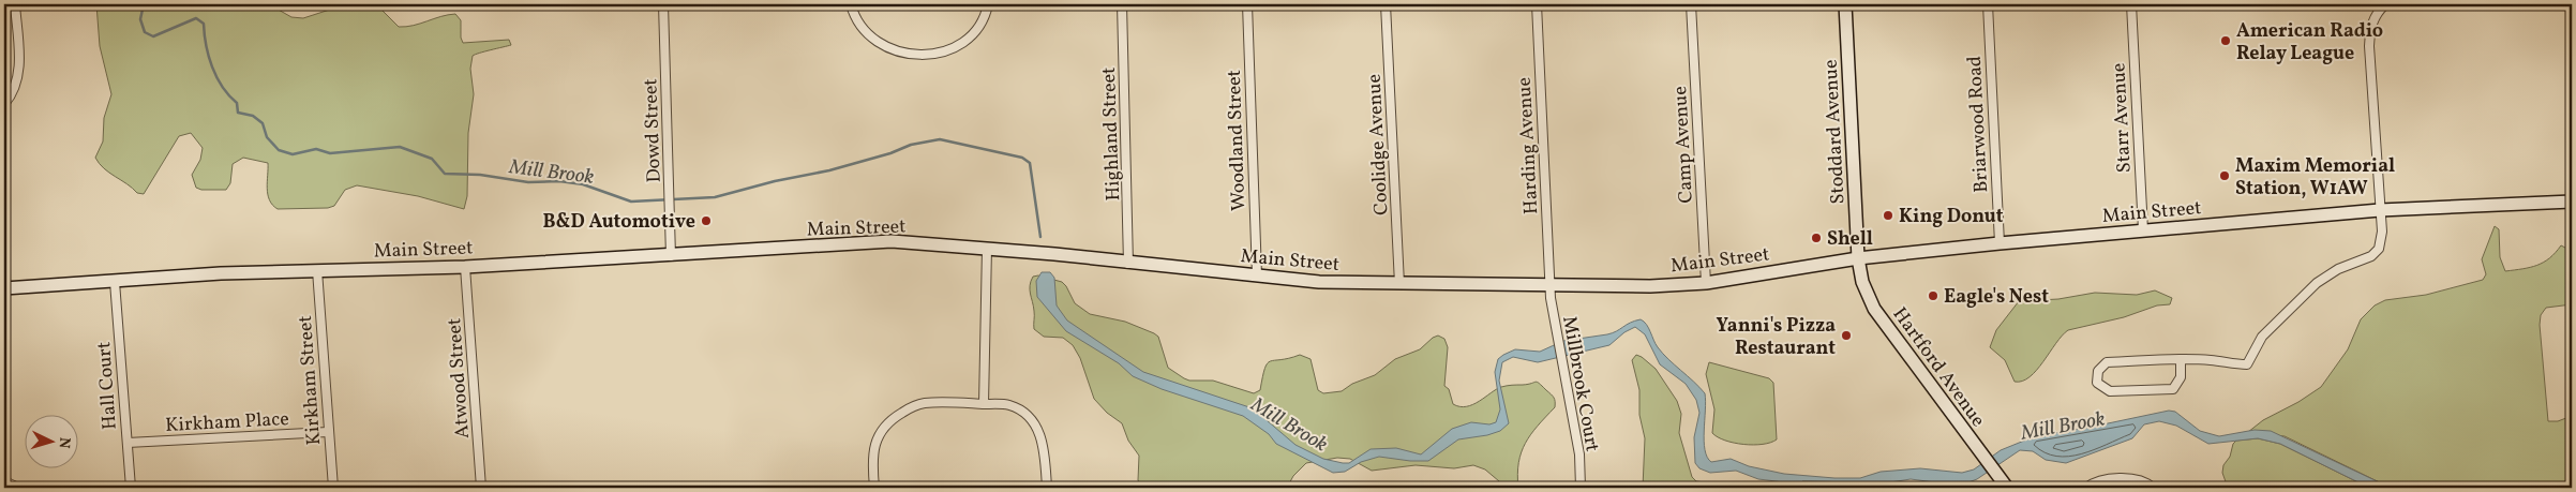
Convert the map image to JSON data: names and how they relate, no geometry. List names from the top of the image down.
{
  "streets": {
    "main road": ["Stoddard Avenue", "Main Street", "Hartford Avenue"],
    "street": [
      "Starr Avenue",
      "Briarwood Road",
      "Dowd Street",
      "Highland Street",
      "Woodland Street",
      "Coolidge Avenue",
      "Camp Avenue",
      "Harding Avenue",
      "Atwood Street",
      "Kirkham Street",
      "Millbrook Court",
      "Hall Court",
      "Kirkham Place"
    ]
  },
  "crossings": [
    ["Starr Avenue", "Main Street"],
    ["Briarwood Road", "Main Street"],
    ["Dowd Street", "Main Street"],
    ["Stoddard Avenue", "Main Street"],
    ["Stoddard Avenue", "Hartford Avenue"],
    ["Highland Street", "Main Street"],
    ["Woodland Street", "Main Street"],
    ["Coolidge Avenue", "Main Street"],
    ["Camp Avenue", "Main Street"],
    ["Harding Avenue", "Main Street"],
    ["Harding Avenue", "Millbrook Court"],
    ["Main Street", "Hartford Avenue"],
    ["Main Street", "Atwood Street"],
    ["Main Street", "Kirkham Street"],
    ["Main Street", "Millbrook Court"],
    ["Main Street", "Hall Court"],
    ["Kirkham Street", "Kirkham Place"],
    ["Hall Court", "Kirkham Place"]
  ],
  "water": ["Mill Brook"],
  "places": [
    "American Radio Relay League",
    "Maxim Memorial Station, W1AW",
    "King Donut",
    "B&D Automotive",
    "Shell",
    "Eagle's Nest",
    "Yanni's Pizza Restaurant"
  ],
  "north": "right"
}
